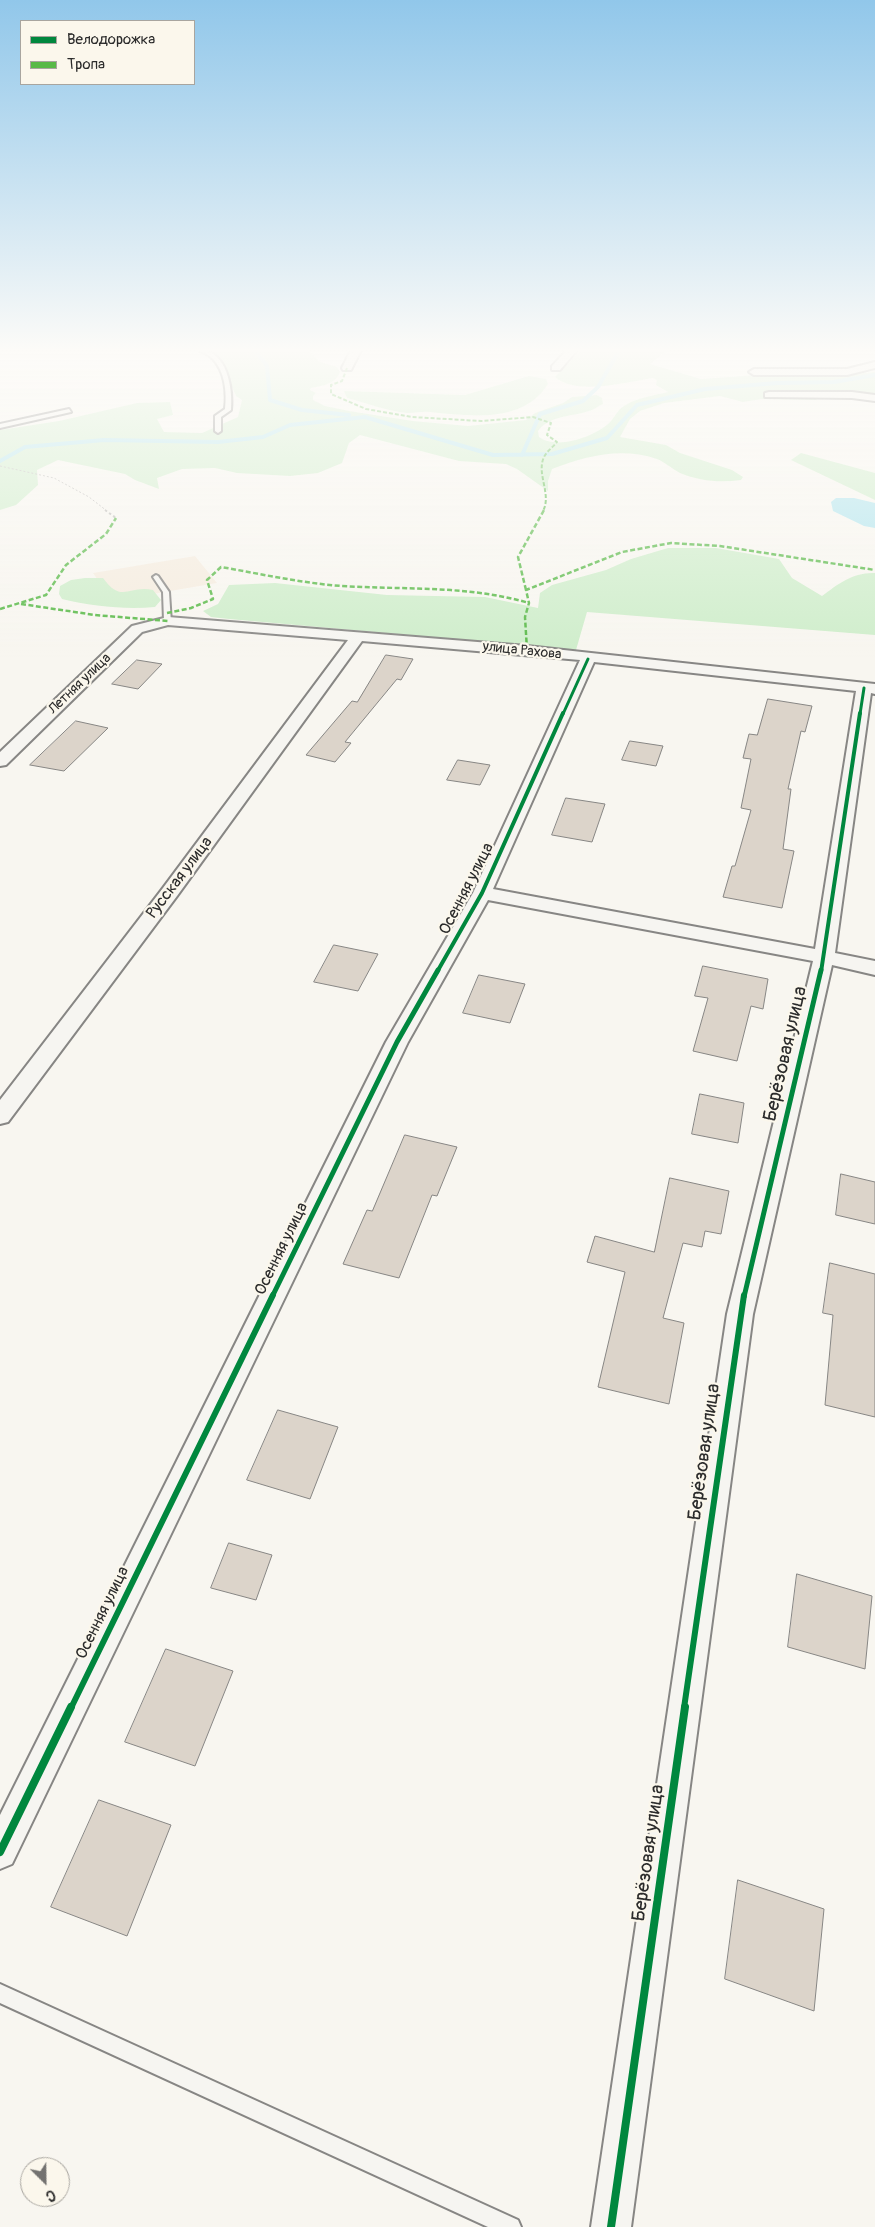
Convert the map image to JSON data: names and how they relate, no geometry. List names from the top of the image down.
{
  "streets": {
    "street": [
      "улица Рахова",
      "Летняя улица",
      "Русская улица",
      "Осенняя улица",
      "Берёзовая улица"
    ]
  },
  "crossings": [
    ["улица Рахова", "Летняя улица"],
    ["улица Рахова", "Русская улица"],
    ["улица Рахова", "Осенняя улица"],
    ["улица Рахова", "Берёзовая улица"]
  ],
  "legend": ["Велодорожка", "Тропа"],
  "north": "bottom right"
}
